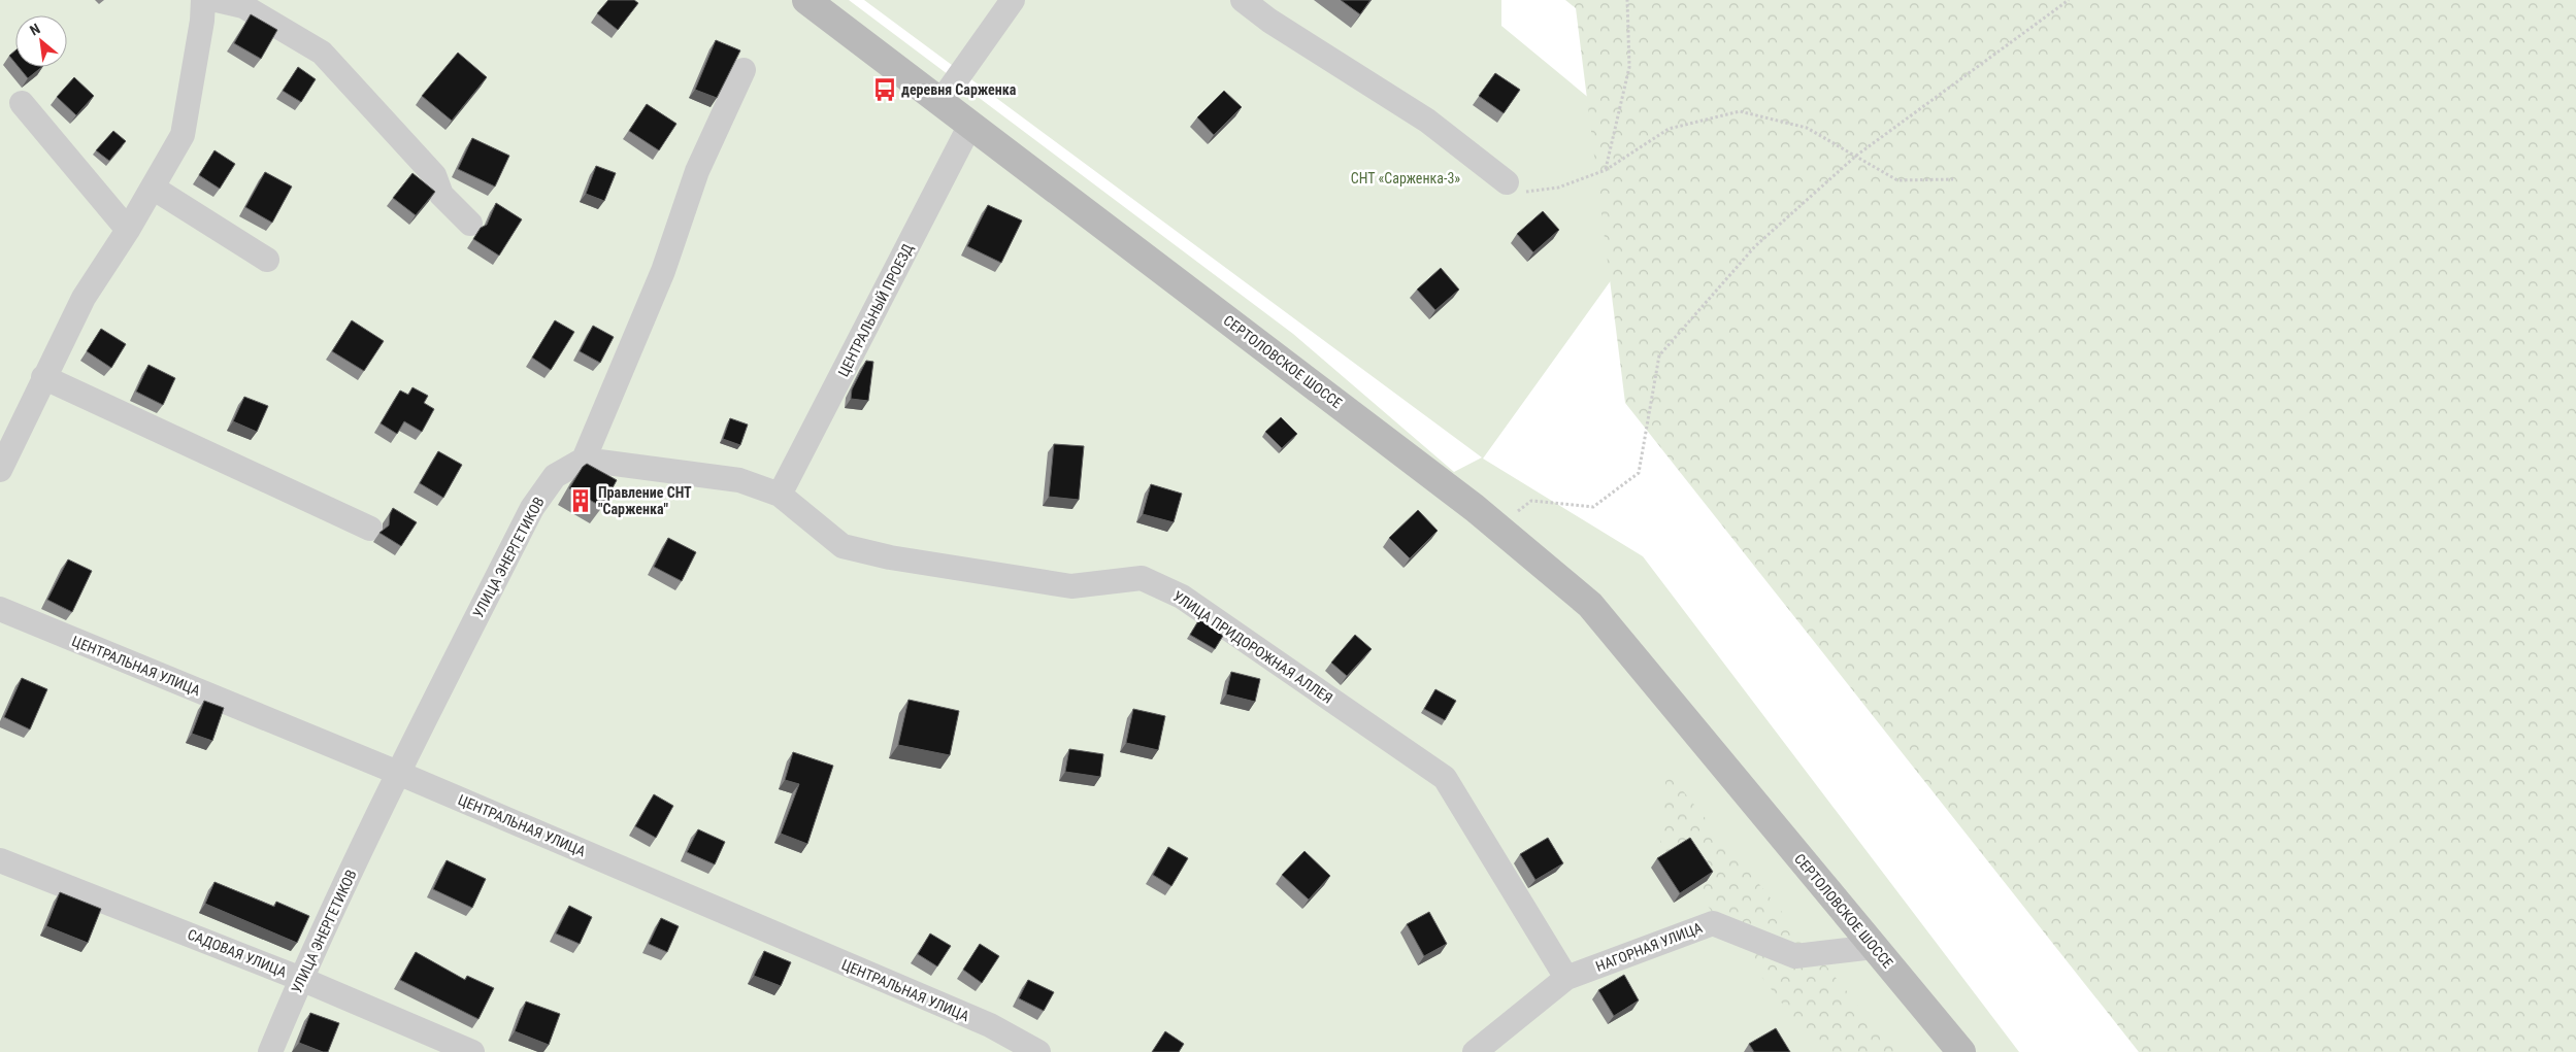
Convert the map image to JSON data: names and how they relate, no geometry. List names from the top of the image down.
{
  "streets": {
    "main road": ["СЕРТОЛОВСКОЕ ШОССЕ"],
    "street": [
      "ЦЕНТРАЛЬНЫЙ ПРОЕЗД",
      "УЛИЦА ЭНЕРГЕТИКОВ",
      "УЛИЦА ПРИДОРОЖНАЯ АЛЛЕЯ",
      "ЦЕНТРАЛЬНАЯ УЛИЦА",
      "НАГОРНАЯ УЛИЦА",
      "САДОВАЯ УЛИЦА"
    ]
  },
  "crossings": [
    ["ЦЕНТРАЛЬНЫЙ ПРОЕЗД", "СЕРТОЛОВСКОЕ ШОССЕ"],
    ["ЦЕНТРАЛЬНЫЙ ПРОЕЗД", "УЛИЦА ПРИДОРОЖНАЯ АЛЛЕЯ"],
    ["СЕРТОЛОВСКОЕ ШОССЕ", "НАГОРНАЯ УЛИЦА"],
    ["УЛИЦА ЭНЕРГЕТИКОВ", "УЛИЦА ПРИДОРОЖНАЯ АЛЛЕЯ"],
    ["УЛИЦА ЭНЕРГЕТИКОВ", "ЦЕНТРАЛЬНАЯ УЛИЦА"],
    ["УЛИЦА ЭНЕРГЕТИКОВ", "САДОВАЯ УЛИЦА"],
    ["УЛИЦА ПРИДОРОЖНАЯ АЛЛЕЯ", "НАГОРНАЯ УЛИЦА"]
  ],
  "parks": ["СНТ «Сарженка-3»"],
  "places": {
    "bus stop": ["деревня Сарженка"],
    "building": ["Правление СНТ \"Сарженка\""]
  },
  "north": "top left"
}
